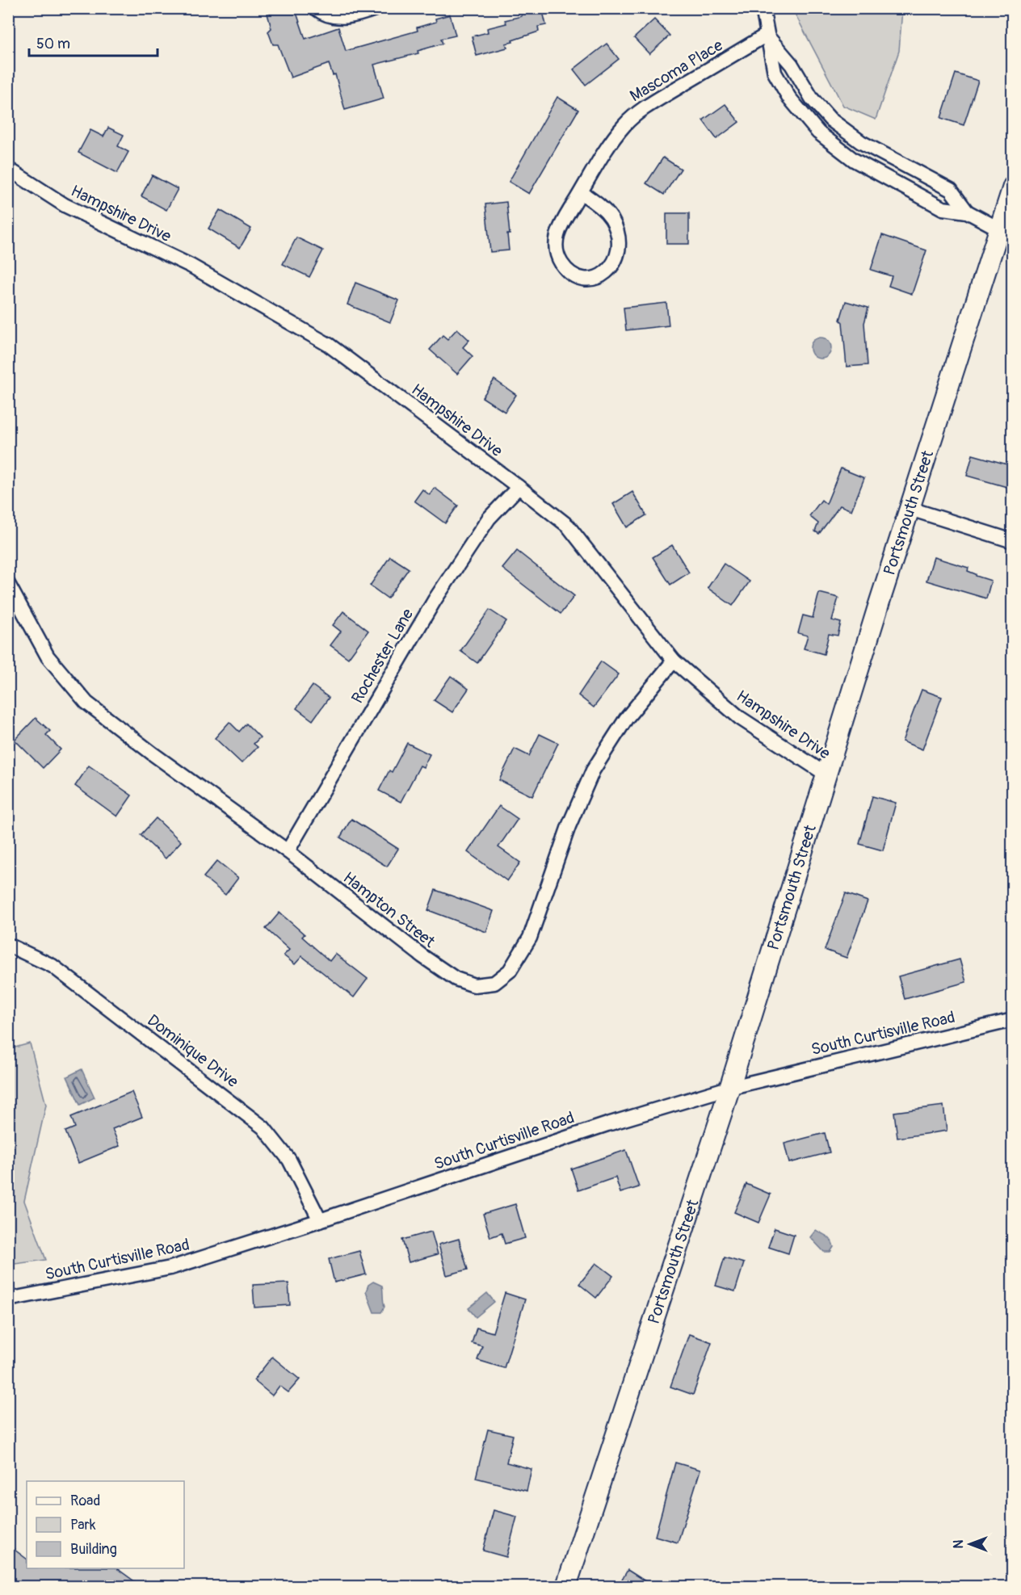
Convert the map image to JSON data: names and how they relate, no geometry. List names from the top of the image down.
{
  "streets": {
    "street": [
      "Mascoma Place",
      "Hampshire Drive",
      "Portsmouth Street",
      "Rochester Lane",
      "Hampton Street",
      "South Curtisville Road",
      "Dominique Drive"
    ]
  },
  "crossings": [
    ["Hampshire Drive", "Portsmouth Street"],
    ["Hampshire Drive", "Rochester Lane"],
    ["Hampshire Drive", "Hampton Street"],
    ["Portsmouth Street", "South Curtisville Road"],
    ["Rochester Lane", "Hampton Street"],
    ["South Curtisville Road", "Dominique Drive"]
  ],
  "legend": ["Road", "Park", "Building"],
  "scale_bar": "50 m",
  "north": "left"
}
